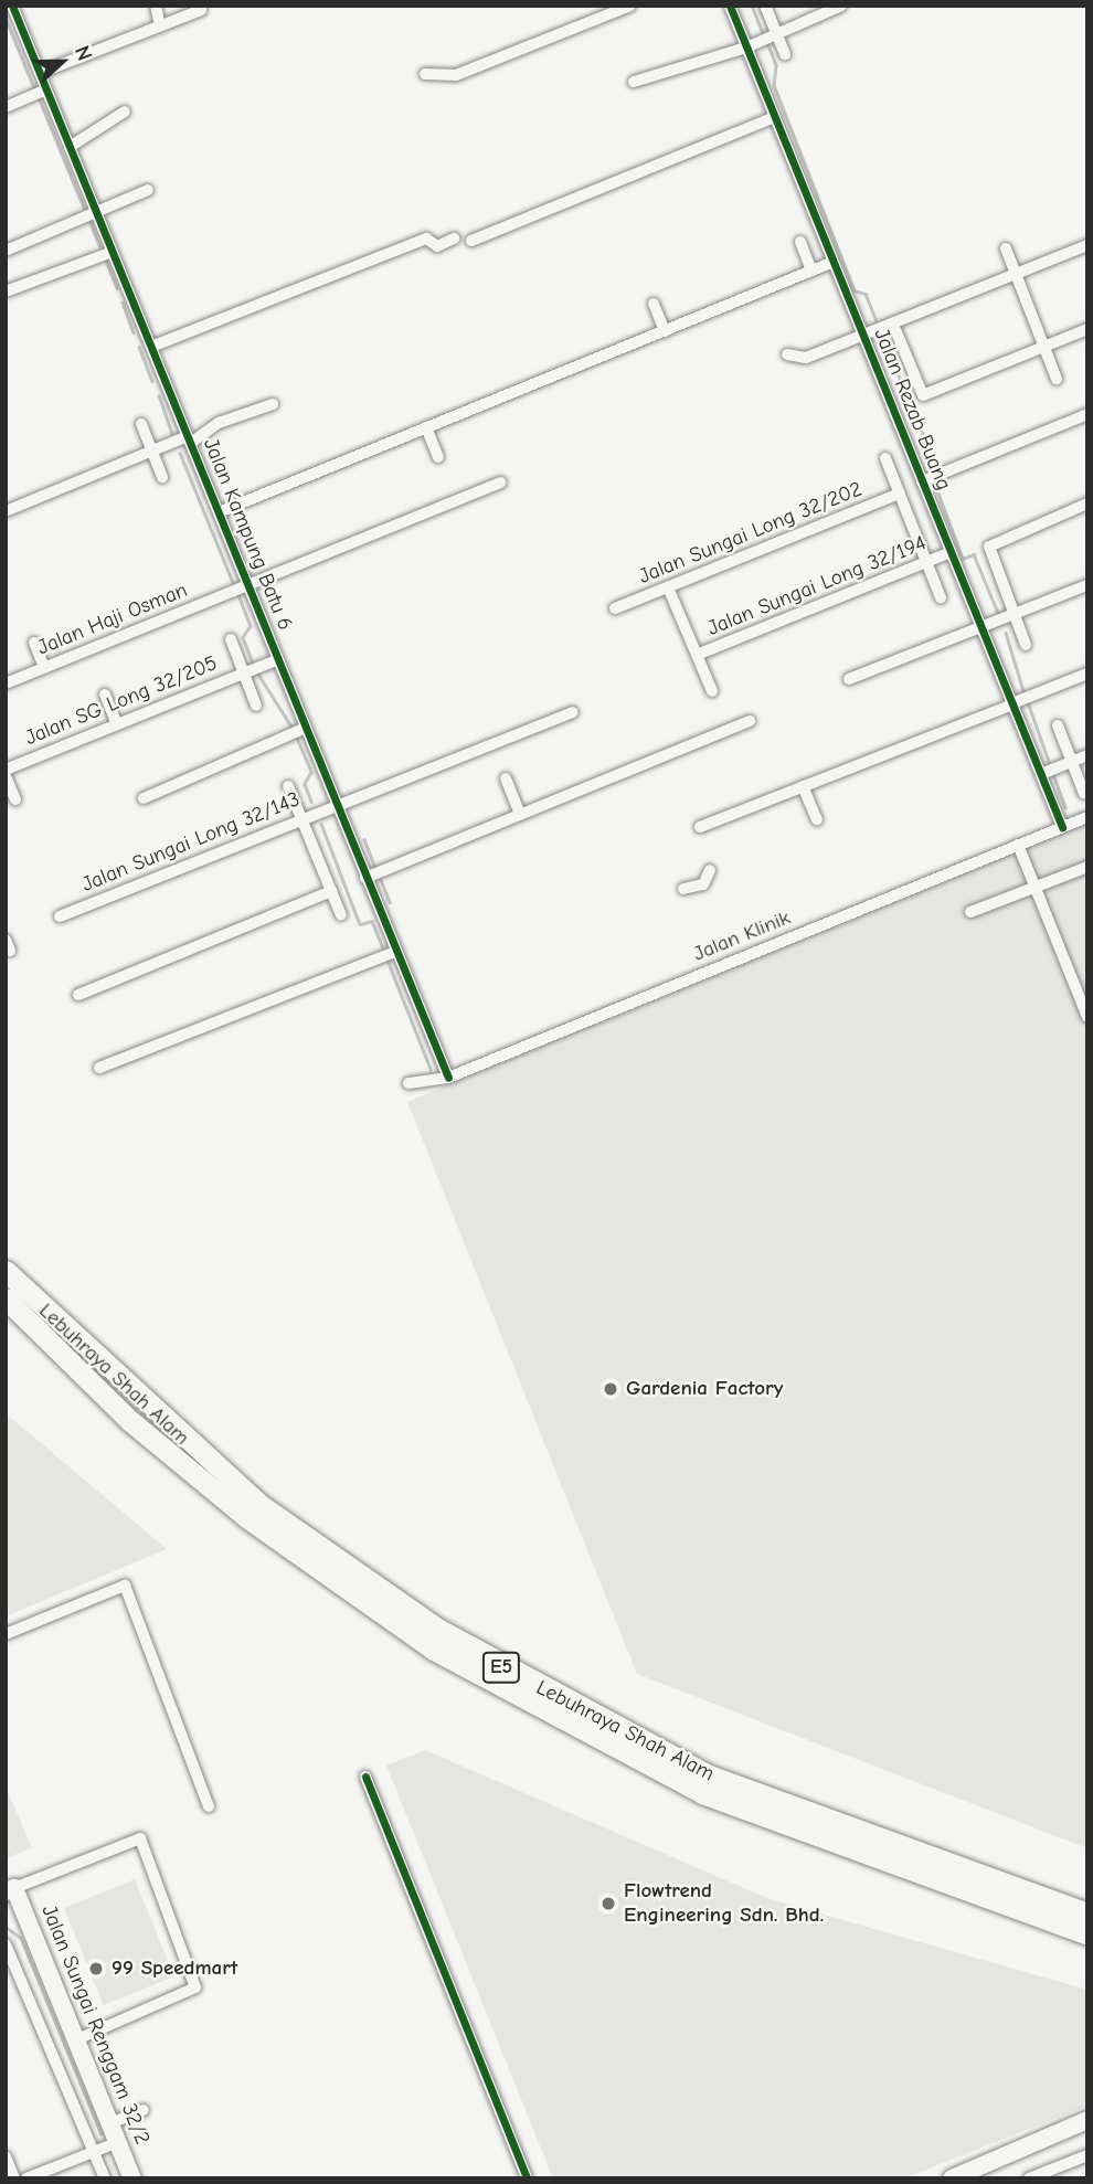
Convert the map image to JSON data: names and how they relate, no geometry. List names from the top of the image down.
{
  "streets": {
    "highway": ["Lebuhraya Shah Alam", "E5"],
    "street": [
      "Jalan Rezab Buang",
      "Jalan Sungai Long 32/202",
      "Jalan Kampung Batu 6",
      "Jalan Sungai Long 32/194",
      "Jalan Haji Osman",
      "Jalan SG Long 32/205",
      "Jalan Sungai Long 32/143",
      "Jalan Klinik",
      "Jalan Sungai Renggam 32/2"
    ]
  },
  "crossings": [
    ["Jalan Rezab Buang", "Jalan Sungai Long 32/194"],
    ["Jalan Rezab Buang", "Jalan Klinik"],
    ["Jalan Kampung Batu 6", "Jalan Haji Osman"],
    ["Jalan Kampung Batu 6", "Jalan SG Long 32/205"],
    ["Jalan Kampung Batu 6", "Jalan Sungai Long 32/143"],
    ["Jalan Kampung Batu 6", "Jalan Klinik"]
  ],
  "places": ["Gardenia Factory", "Flowtrend Engineering Sdn. Bhd.", "99 Speedmart"],
  "north": "right"
}
